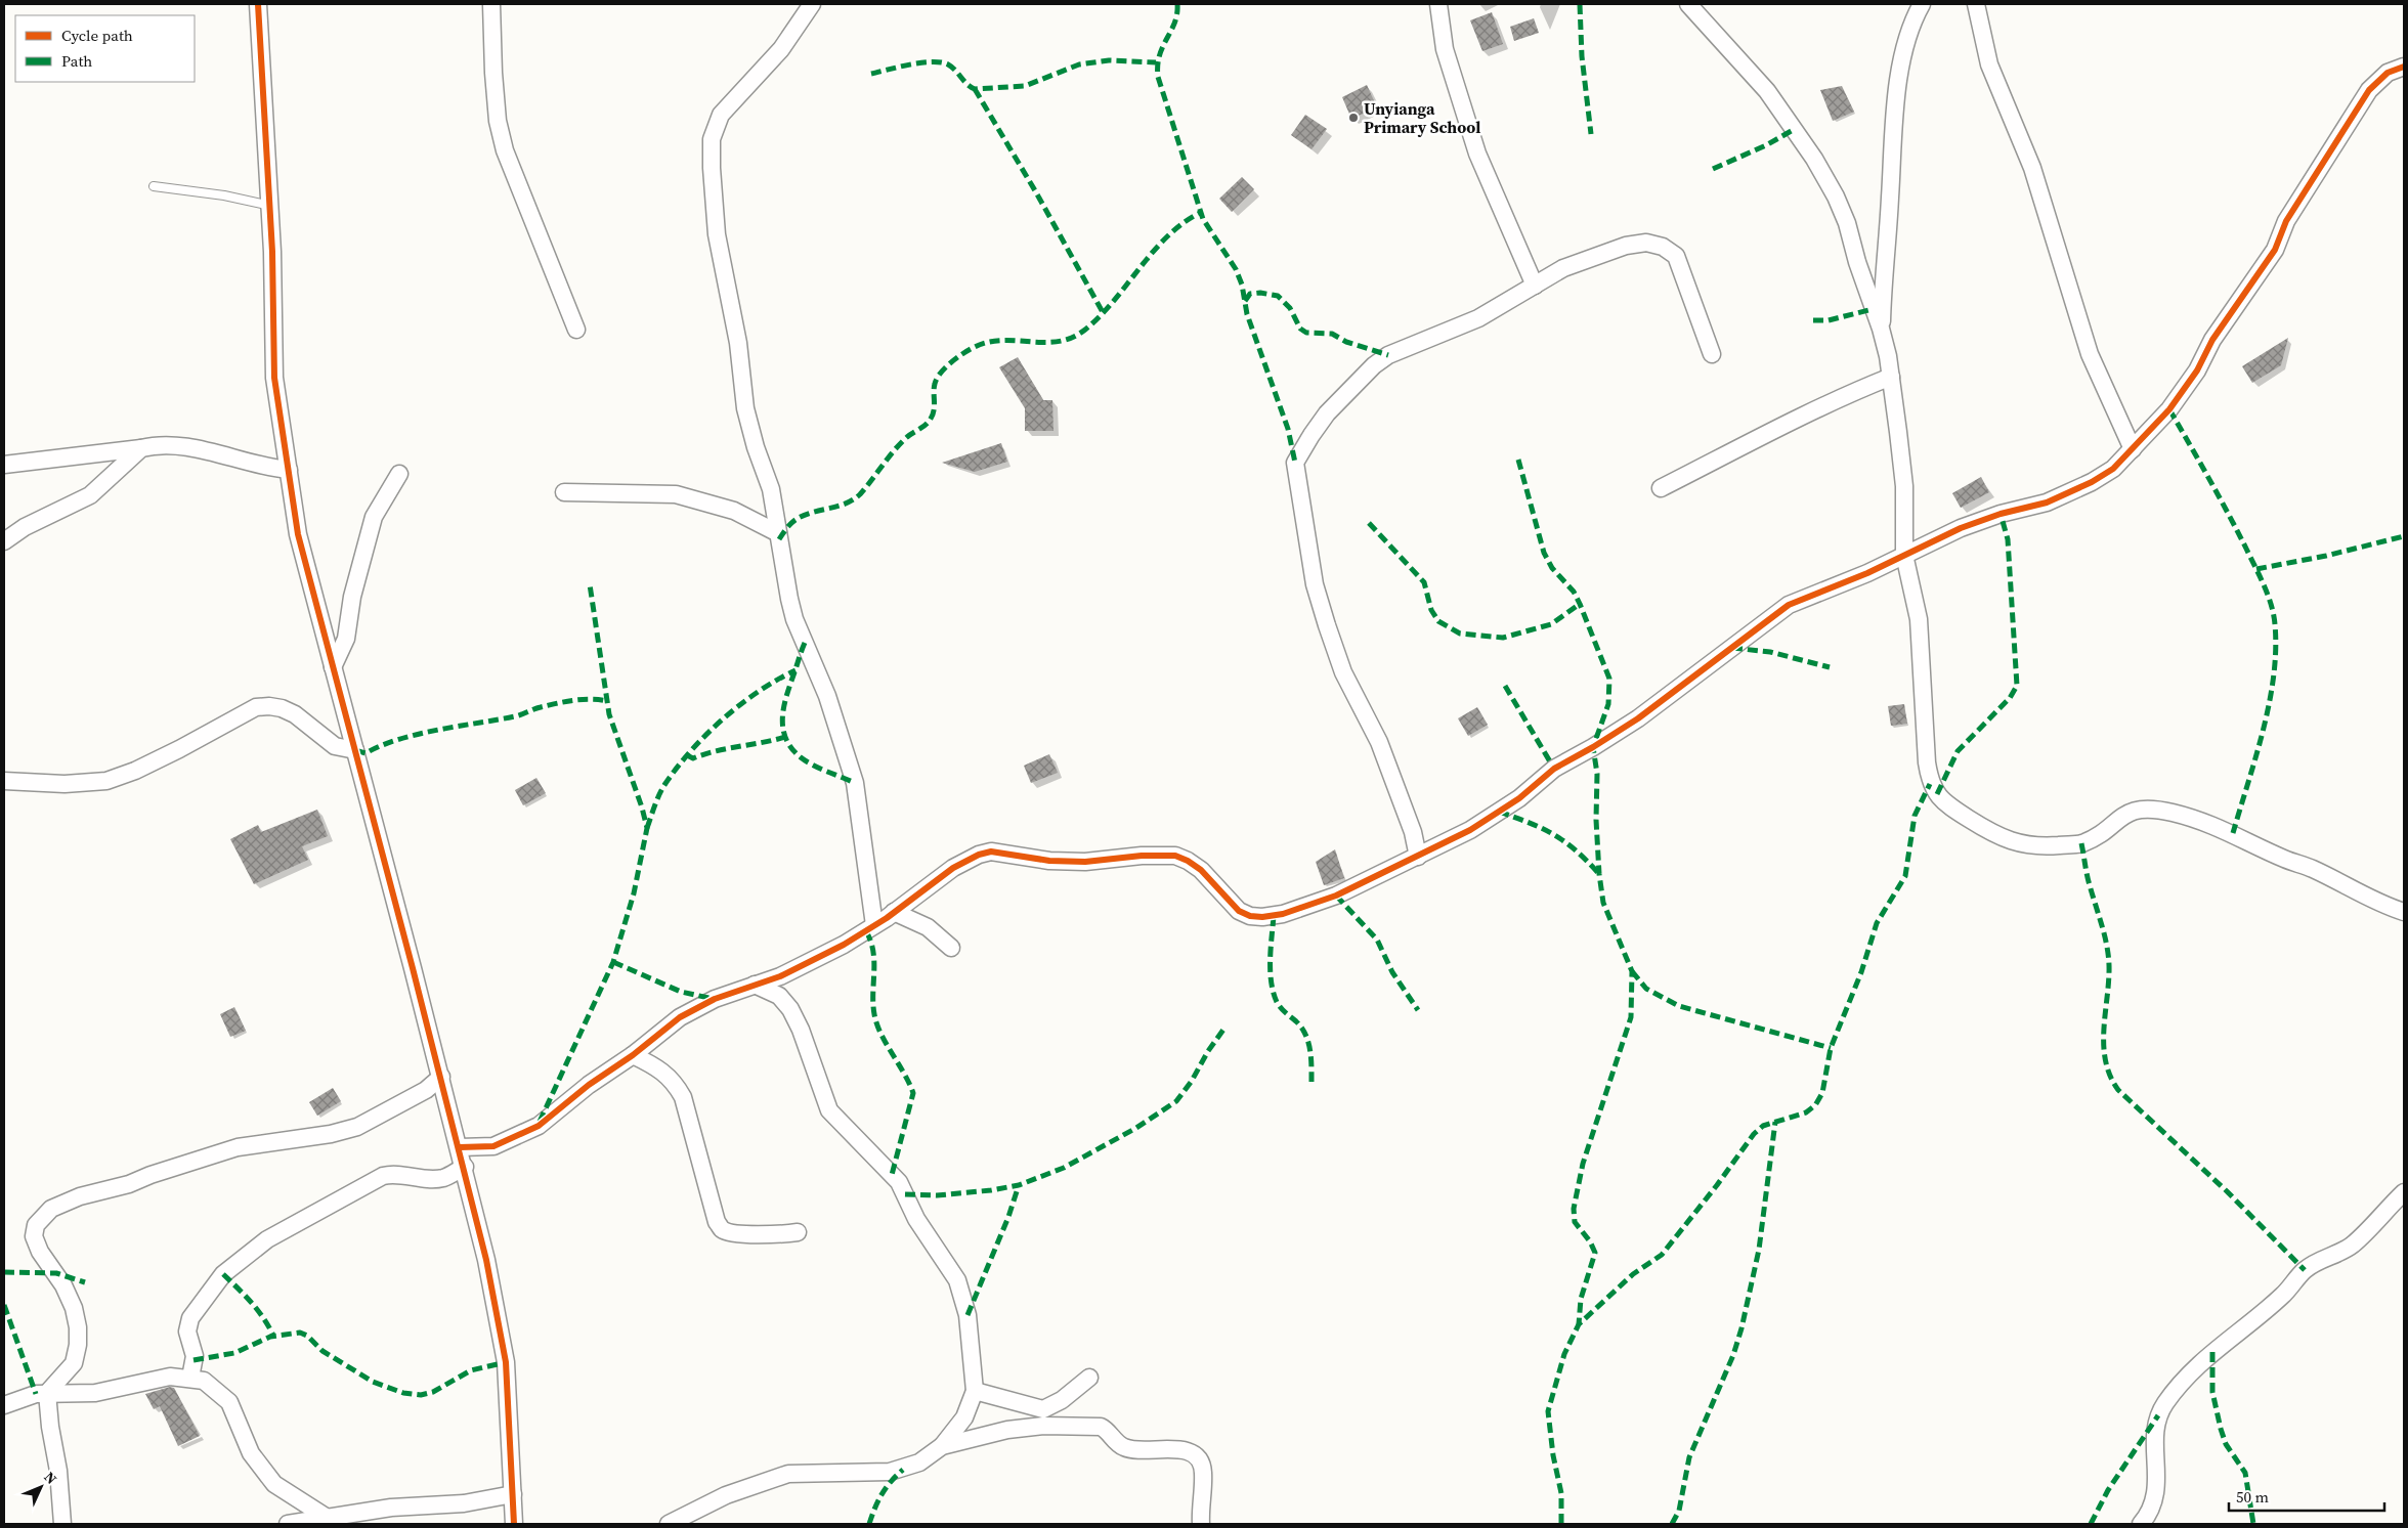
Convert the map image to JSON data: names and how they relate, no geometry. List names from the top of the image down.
{
  "places": ["Unyianga Primary School"],
  "legend": ["Cycle path", "Path"],
  "scale_bar": "50 m",
  "north": "top right"
}
